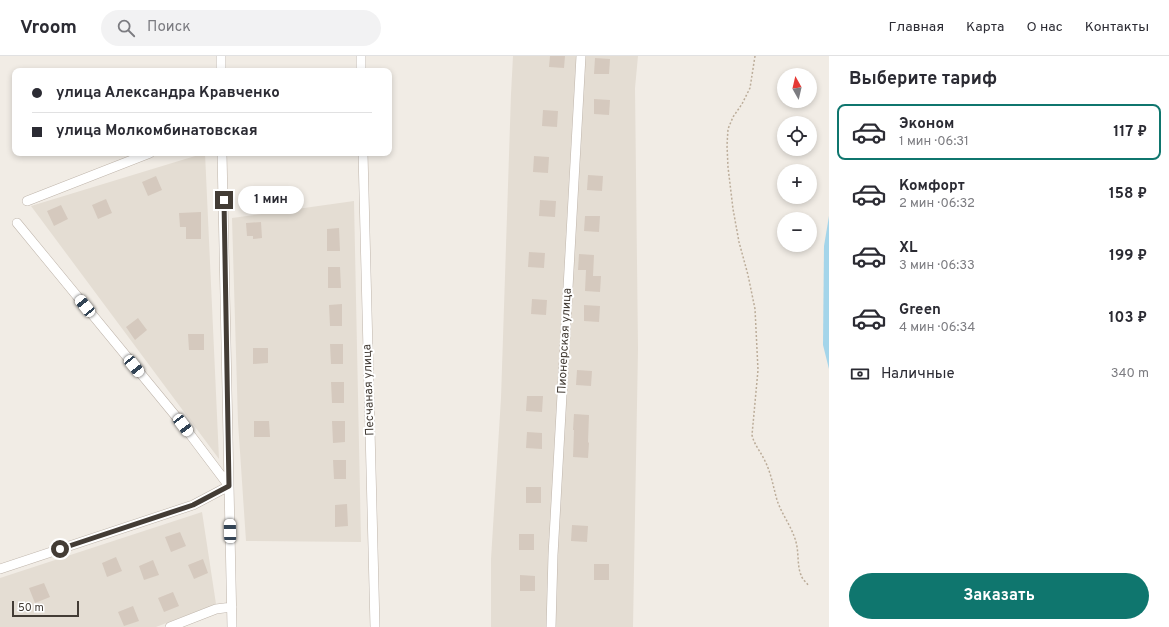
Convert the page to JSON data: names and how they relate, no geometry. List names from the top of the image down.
{
  "streets": {
    "street": ["Пионерская улица", "Песчаная улица"]
  },
  "scale_bar": "50 m",
  "north": "top",
  "page": {
    "header": "Vroom",
    "search": "Поиск",
    "nav": [
      "Главная",
      "Карта",
      "О нас",
      "Контакты"
    ],
    "heading": "Выберите тариф",
    "map_buttons": ["+", "−"],
    "banner": ["улица Александра Кравченко", "улица Молкомбинатовская"],
    "list": [
      {
        "name": "Эконом",
        "note": "1 мин · 06:31",
        "value": "117 ₽"
      },
      {
        "name": "Комфорт",
        "note": "2 мин · 06:32",
        "value": "158 ₽"
      },
      {
        "name": "XL",
        "note": "3 мин · 06:33",
        "value": "199 ₽"
      },
      {
        "name": "Green",
        "note": "4 мин · 06:34",
        "value": "103 ₽"
      }
    ],
    "bubble": "1 мин",
    "pay": ["Наличные", "340 m"],
    "buttons": "Заказать",
    "scale": "50 m"
  }
}
